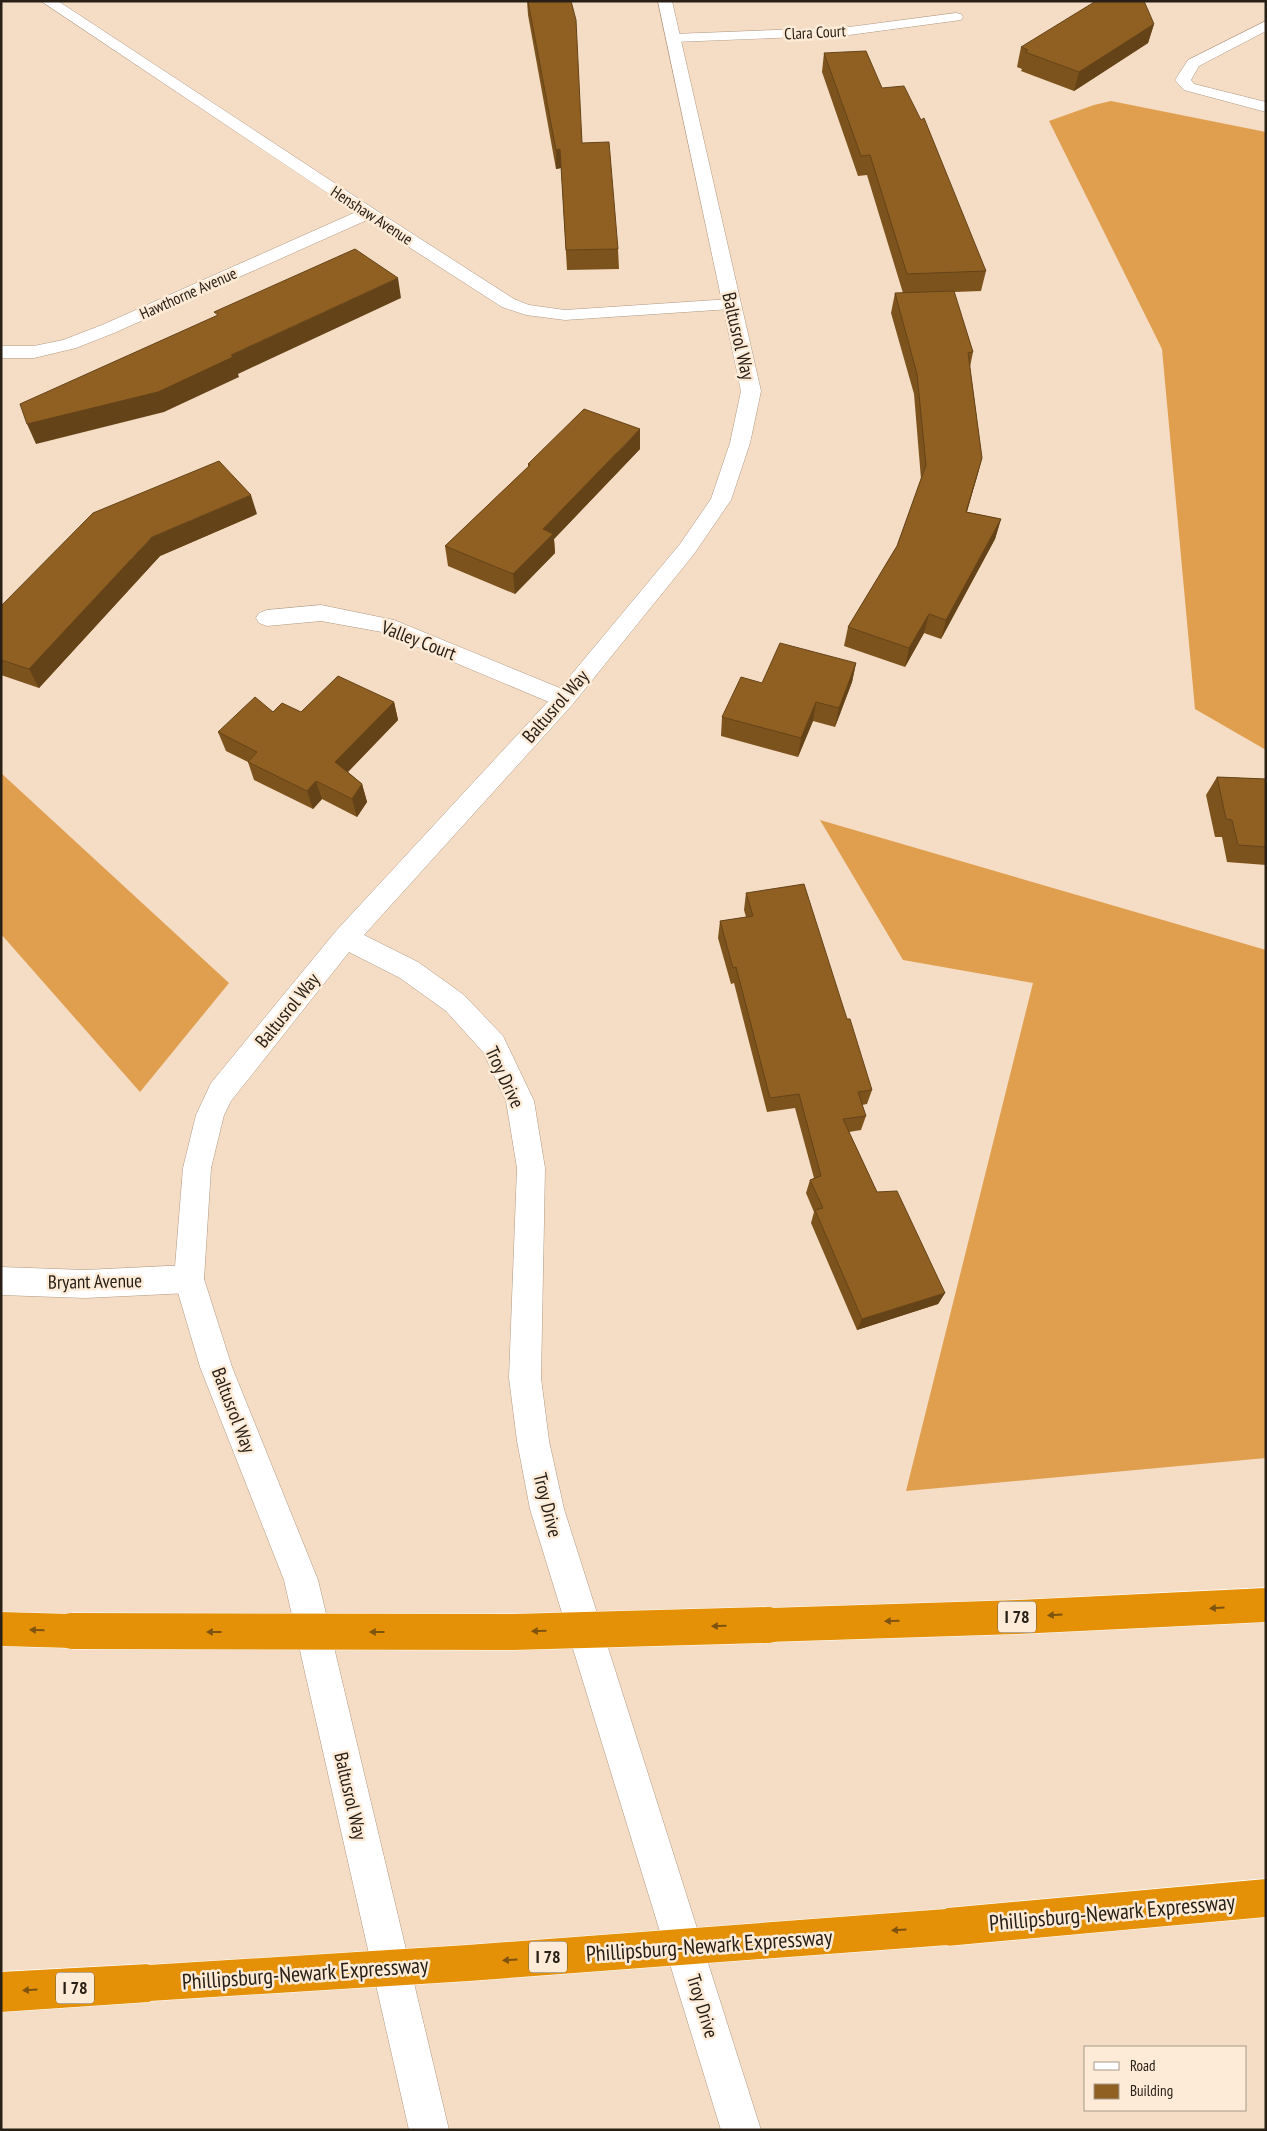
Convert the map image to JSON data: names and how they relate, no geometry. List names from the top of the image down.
{
  "streets": {
    "highway": ["I 78", "Phillipsburg-Newark Expressway"],
    "street": [
      "Clara Court",
      "Henshaw Avenue",
      "Hawthorne Avenue",
      "Baltusrol Way",
      "Valley Court",
      "Troy Drive",
      "Bryant Avenue"
    ]
  },
  "crossings": [
    ["Clara Court", "Baltusrol Way"],
    ["Henshaw Avenue", "Hawthorne Avenue"],
    ["Henshaw Avenue", "Baltusrol Way"],
    ["Baltusrol Way", "Valley Court"],
    ["Baltusrol Way", "Troy Drive"],
    ["Baltusrol Way", "Bryant Avenue"]
  ],
  "one_way": ["Phillipsburg-Newark Expressway"],
  "legend": ["Road", "Building"]
}
